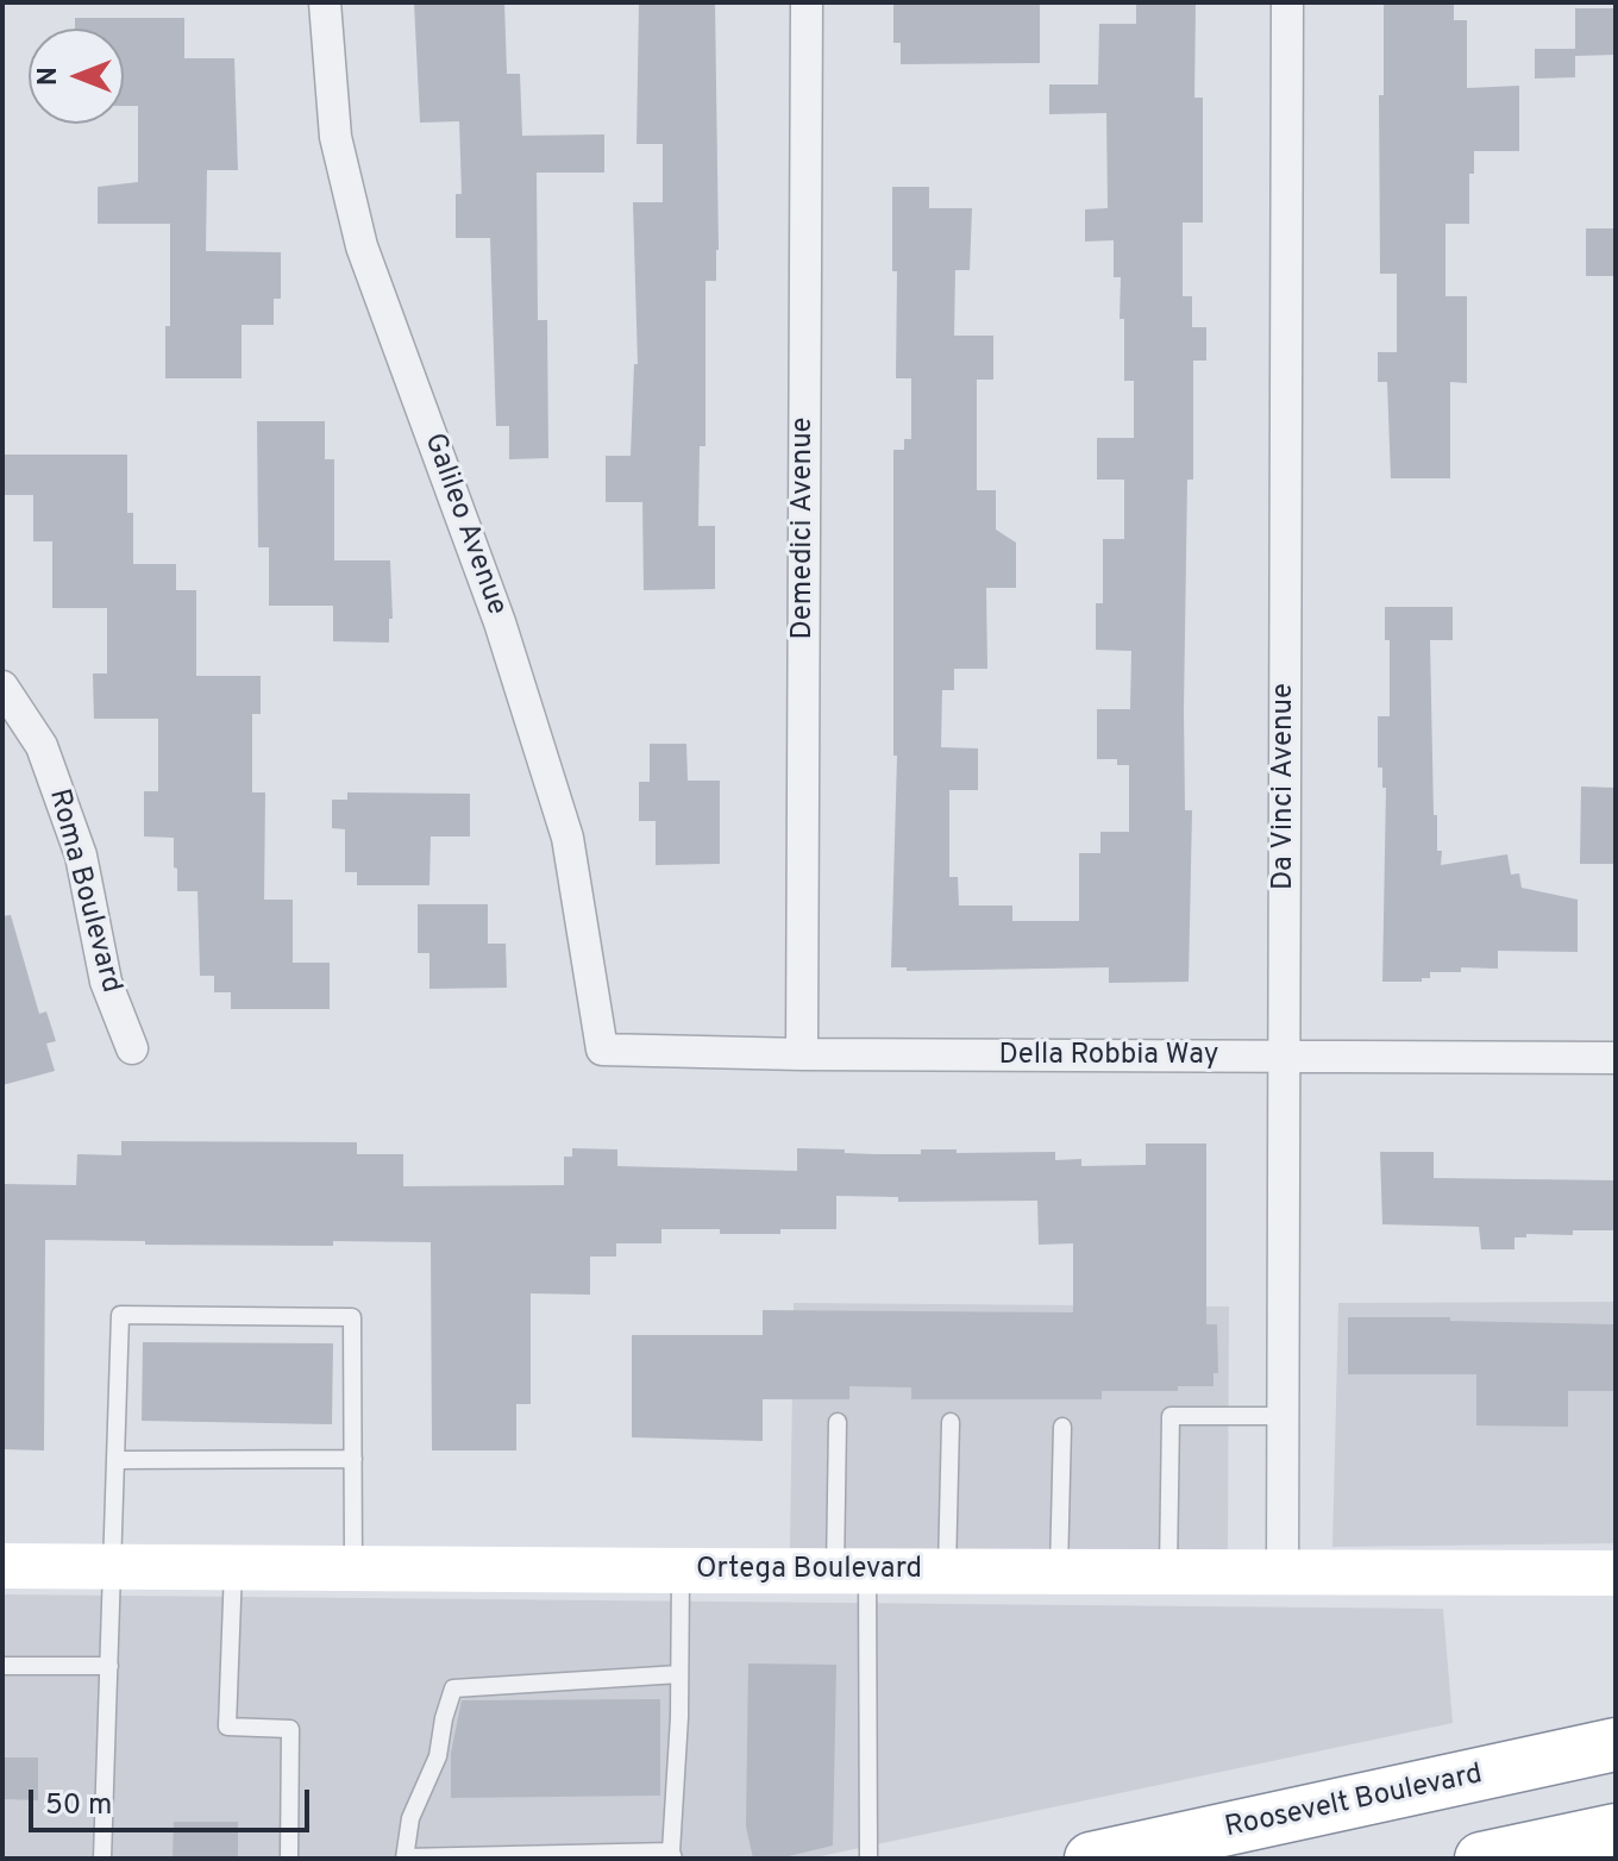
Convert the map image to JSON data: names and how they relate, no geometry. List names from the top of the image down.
{
  "streets": {
    "highway": ["Roosevelt Boulevard"],
    "main road": ["Ortega Boulevard"],
    "street": [
      "Galileo Avenue",
      "Demedici Avenue",
      "Da Vinci Avenue",
      "Roma Boulevard",
      "Della Robbia Way"
    ]
  },
  "crossings": [
    ["Galileo Avenue", "Della Robbia Way"],
    ["Demedici Avenue", "Della Robbia Way"],
    ["Da Vinci Avenue", "Della Robbia Way"],
    ["Da Vinci Avenue", "Ortega Boulevard"]
  ],
  "scale_bar": "50 m",
  "north": "left"
}
